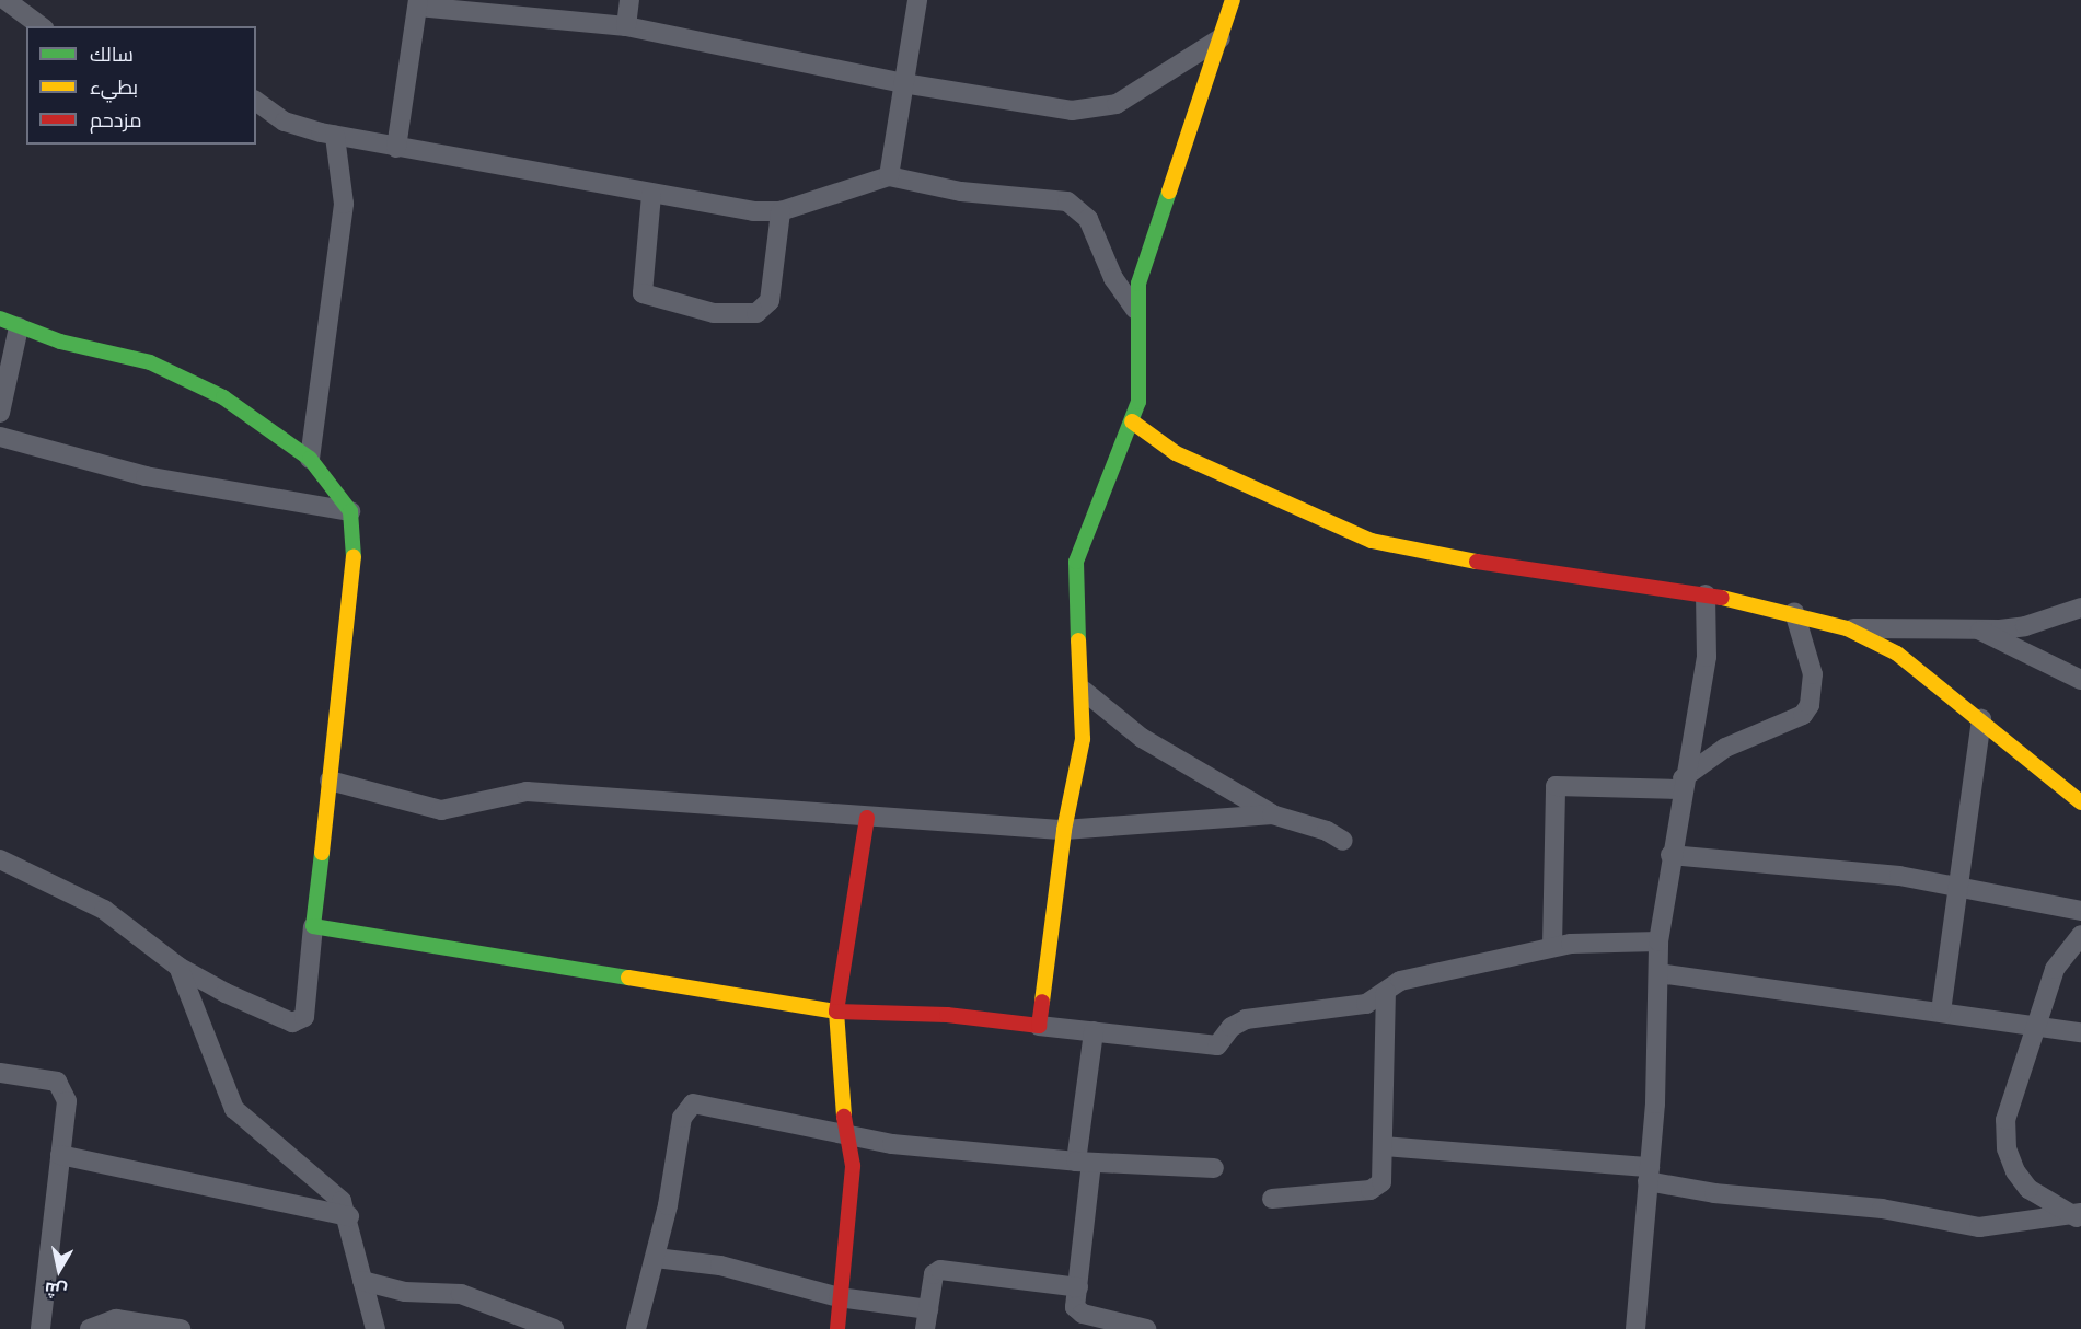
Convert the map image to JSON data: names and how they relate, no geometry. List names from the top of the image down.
{
  "legend": ["سالك", "بطيء", "مزدحم"],
  "north": "bottom"
}
